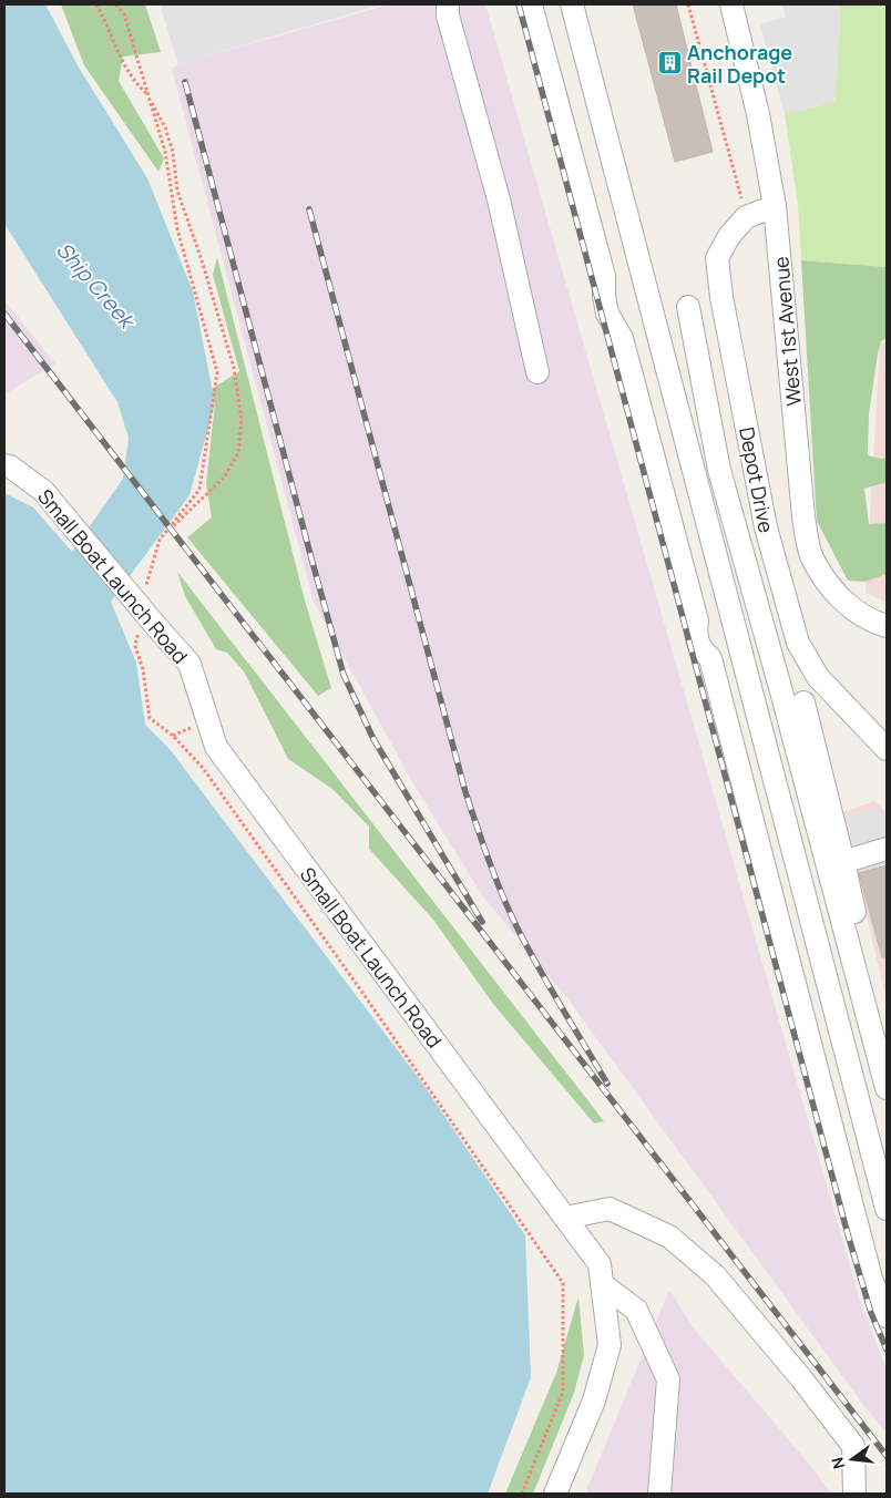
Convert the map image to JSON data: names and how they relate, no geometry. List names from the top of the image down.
{
  "streets": {
    "street": ["West 1st Avenue", "Depot Drive", "Small Boat Launch Road"]
  },
  "crossings": [
    ["West 1st Avenue", "Depot Drive"]
  ],
  "water": ["Ship Creek"],
  "places": {
    "building": ["Anchorage Rail Depot"]
  },
  "north": "left"
}
